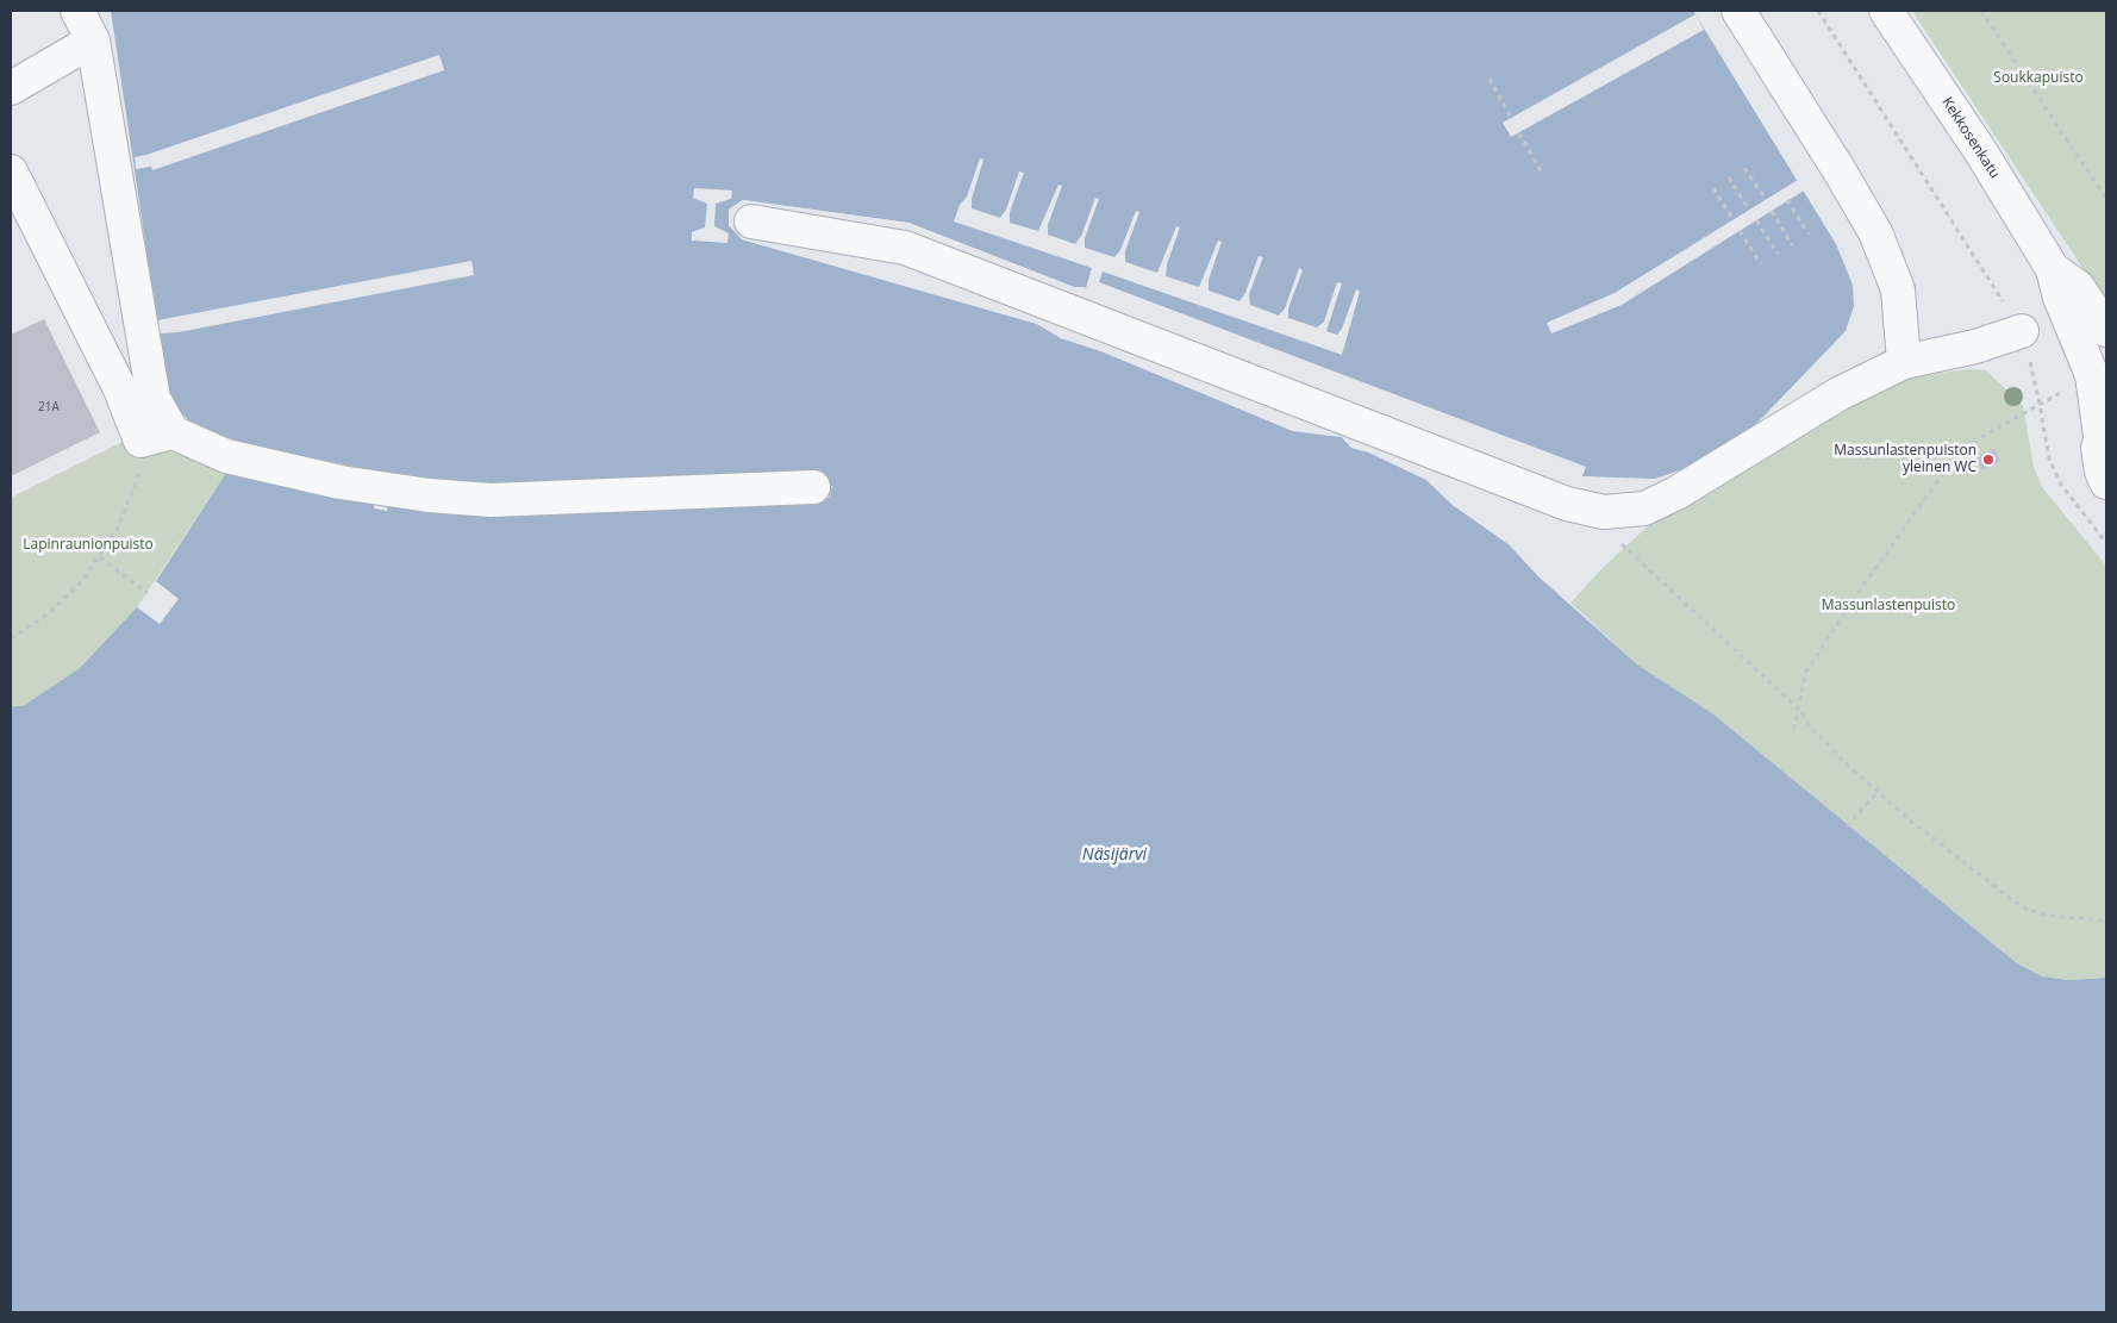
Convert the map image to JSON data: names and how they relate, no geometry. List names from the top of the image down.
{
  "streets": {
    "street": ["Kekkosenkatu"]
  },
  "water": ["Näsijärvi"],
  "parks": ["Soukkapuisto", "Lapinraunionpuisto", "Massunlastenpuisto"],
  "places": ["Massunlastenpuiston yleinen WC"],
  "house_numbers": ["21A"]
}
